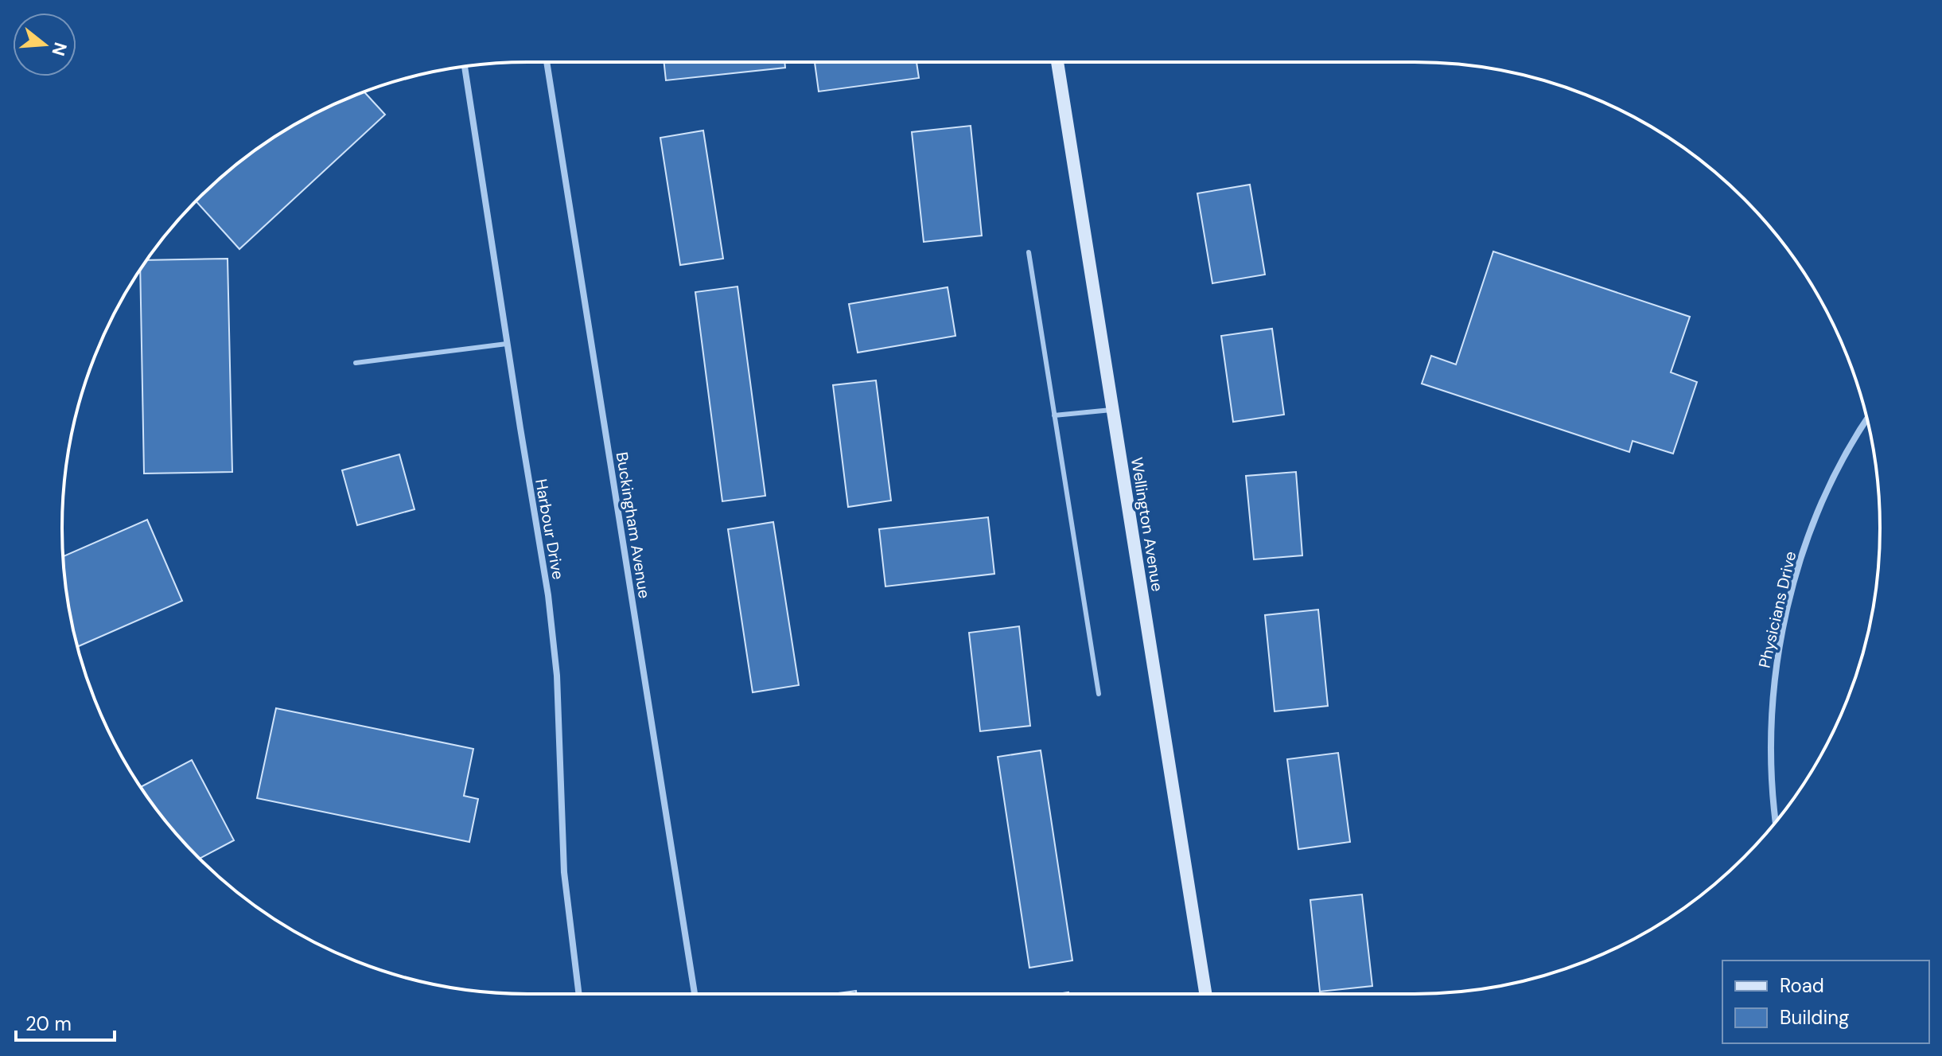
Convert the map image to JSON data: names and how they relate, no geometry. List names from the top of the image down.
{
  "streets": {
    "street": [
      "Wellington Avenue",
      "Buckingham Avenue",
      "Harbour Drive",
      "Physicians Drive"
    ]
  },
  "legend": ["Road", "Building"],
  "scale_bar": "20 m",
  "north": "right"
}
